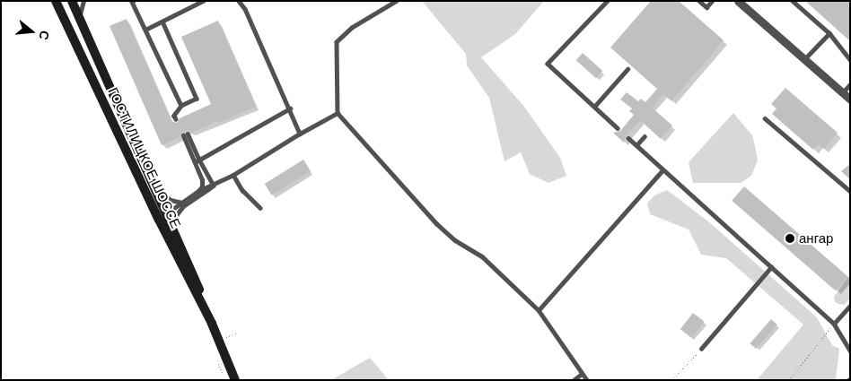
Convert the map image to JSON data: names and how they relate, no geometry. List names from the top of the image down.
{
  "streets": {
    "main road": ["ГОСТИЛИЦКОЕ ШОССЕ"]
  },
  "places": ["ангар"],
  "north": "right"
}
